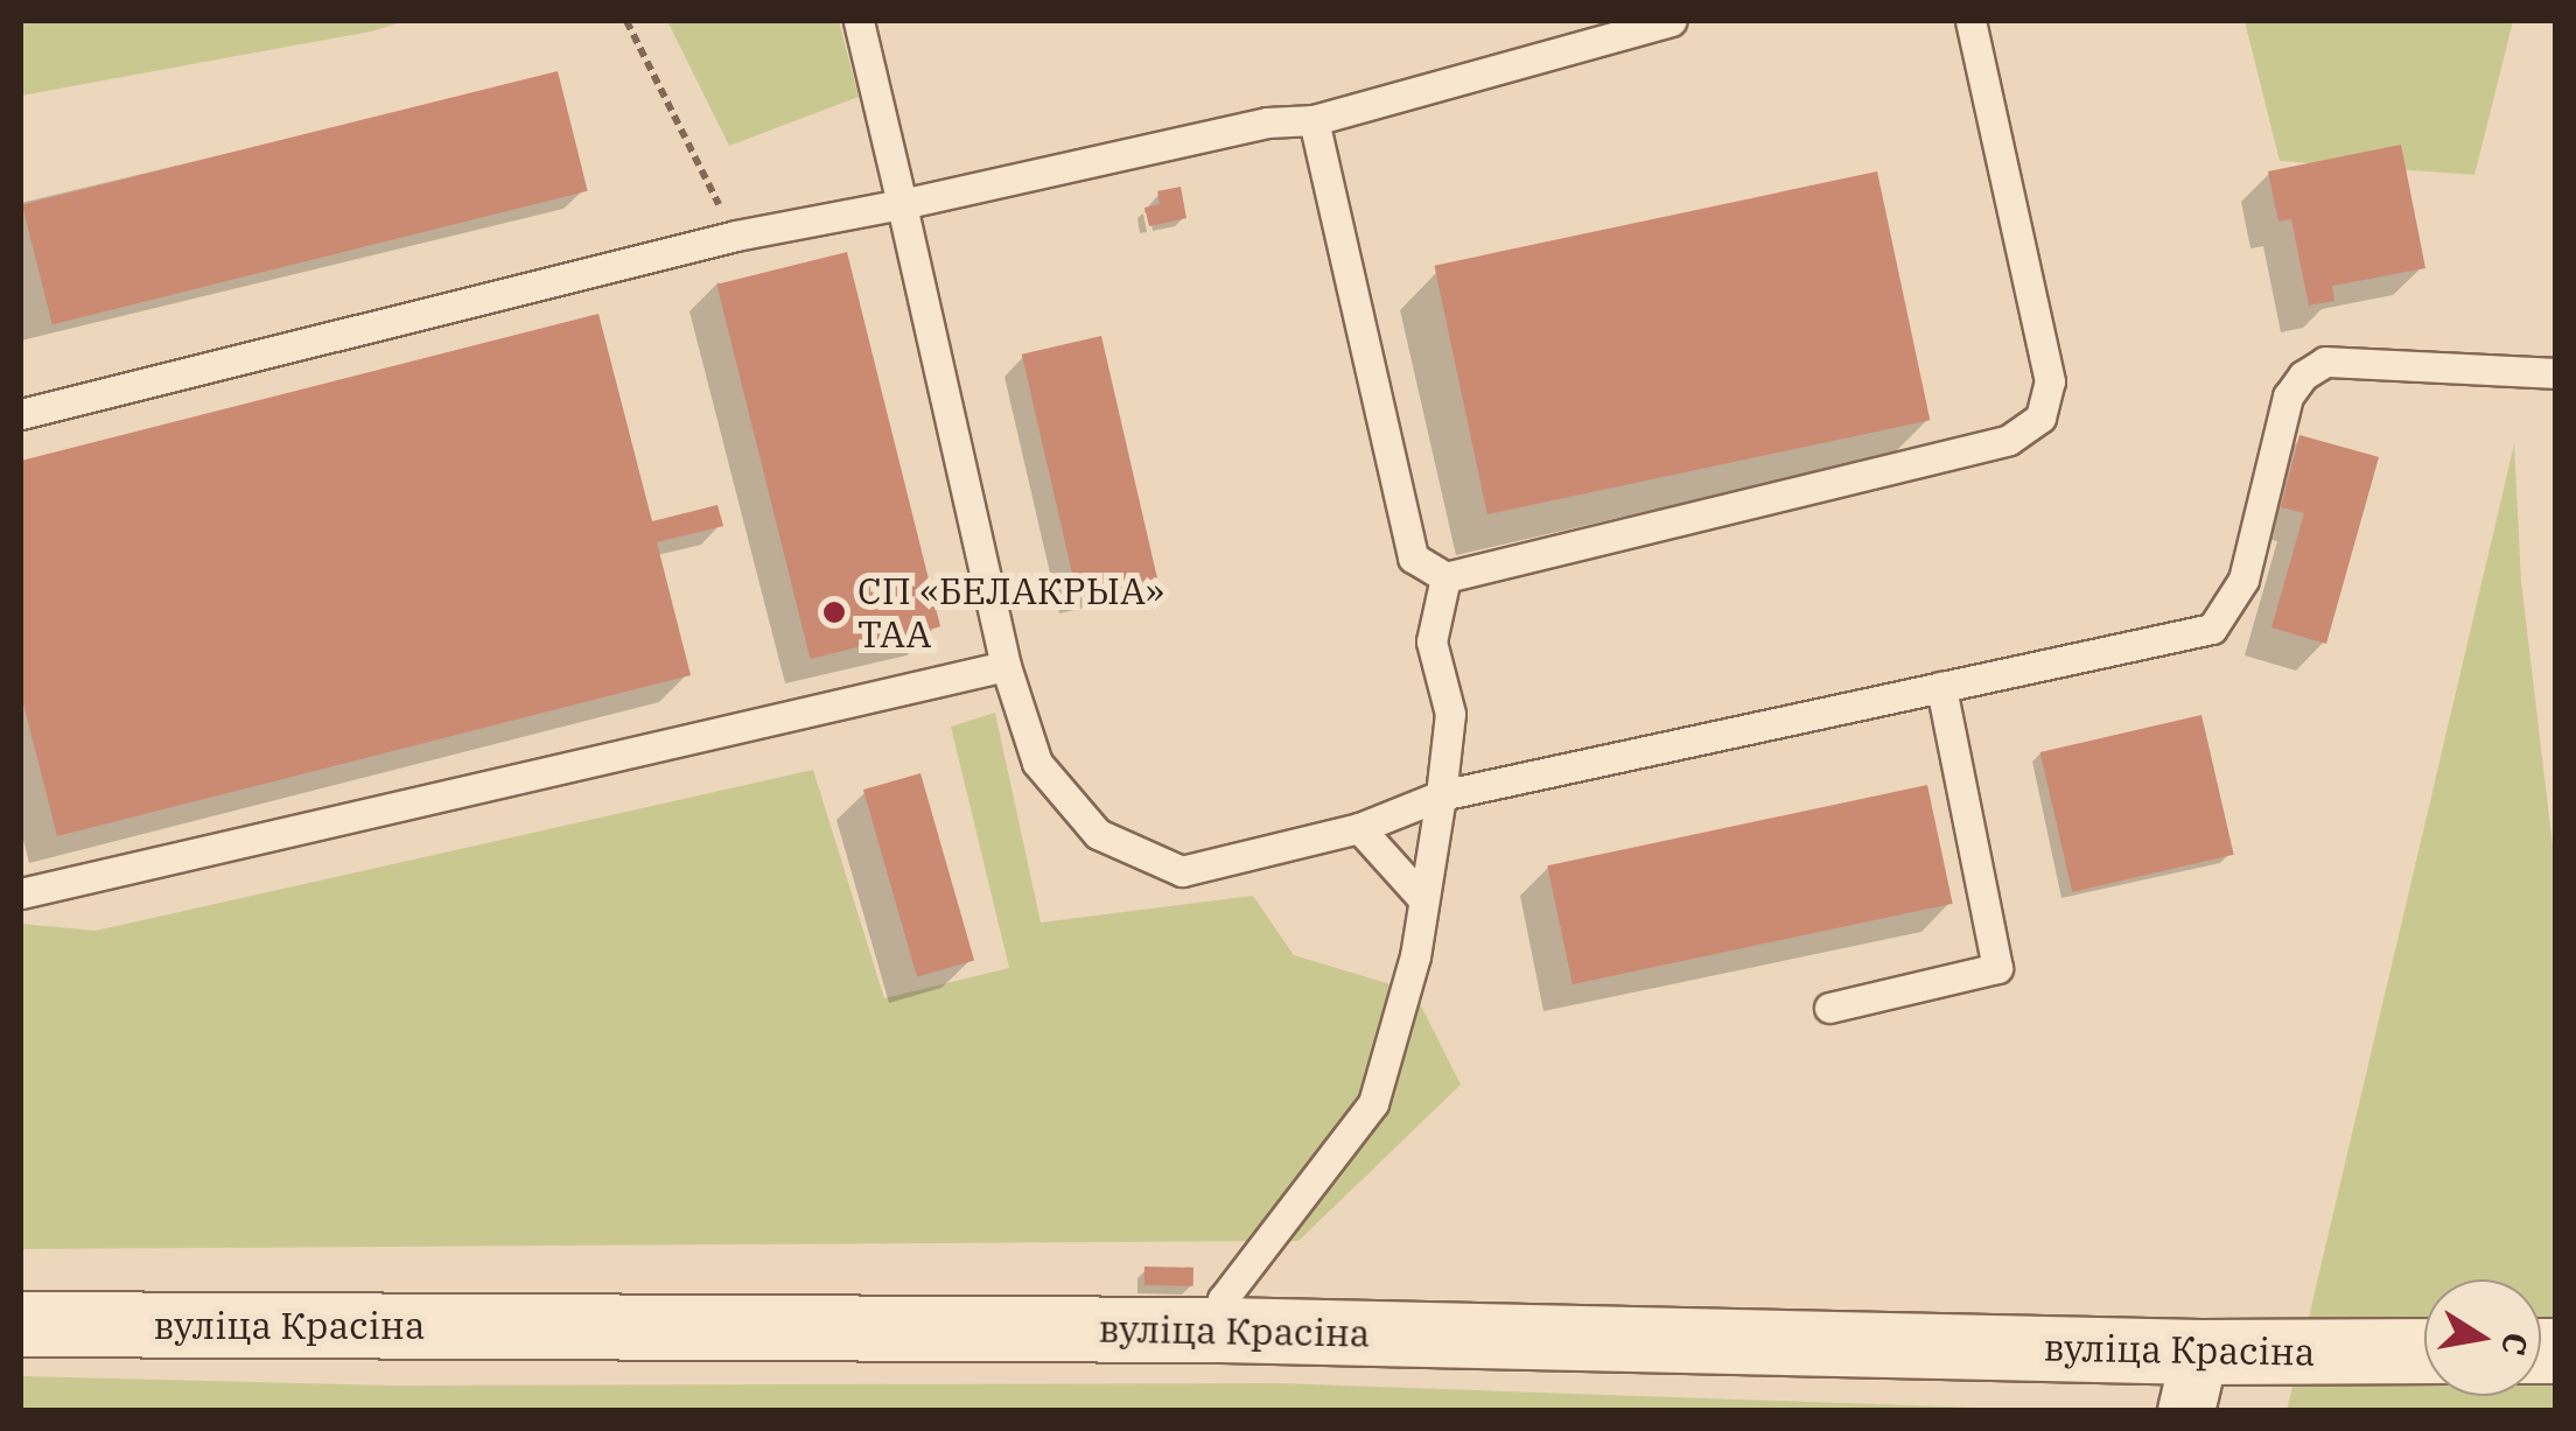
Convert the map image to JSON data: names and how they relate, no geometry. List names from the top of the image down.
{
  "streets": {
    "street": ["вуліца Красіна"]
  },
  "places": ["СП «БЕЛАКРЫА» ТАА"],
  "north": "right"
}
